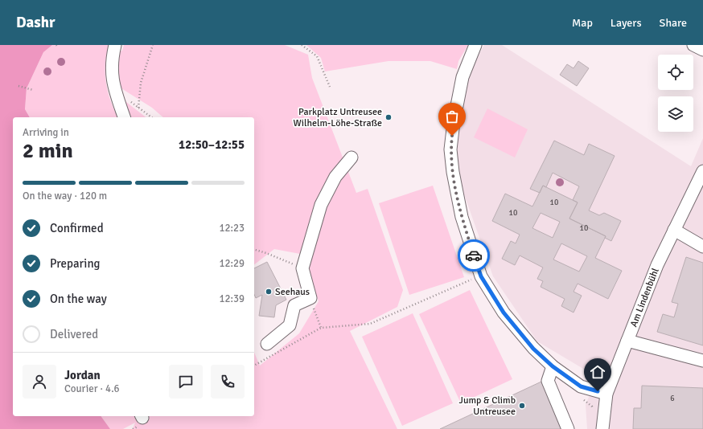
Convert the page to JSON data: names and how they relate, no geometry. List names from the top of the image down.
{
  "streets": {
    "street": ["Am Lindenbühl"]
  },
  "places": ["Parkplatz Untreusee Wilhelm-Löhe-Straße", "Seehaus", "Jump & Climb Untreusee"],
  "house_numbers": [
    "10",
    "10",
    "10",
    "6"
  ],
  "page": {
    "header": "Dashr",
    "nav": ["Map", "Layers", "Share"],
    "heading": ["2 min", "Arriving in", "12:50–12:55"],
    "panel": ["Jordan", "Courier · 4.6"],
    "bar": "On the way · 120 m",
    "list": [
      ["Confirmed", "12:23"],
      ["Preparing", "12:29"],
      ["On the way", "12:39"],
      "Delivered"
    ]
  }
}
